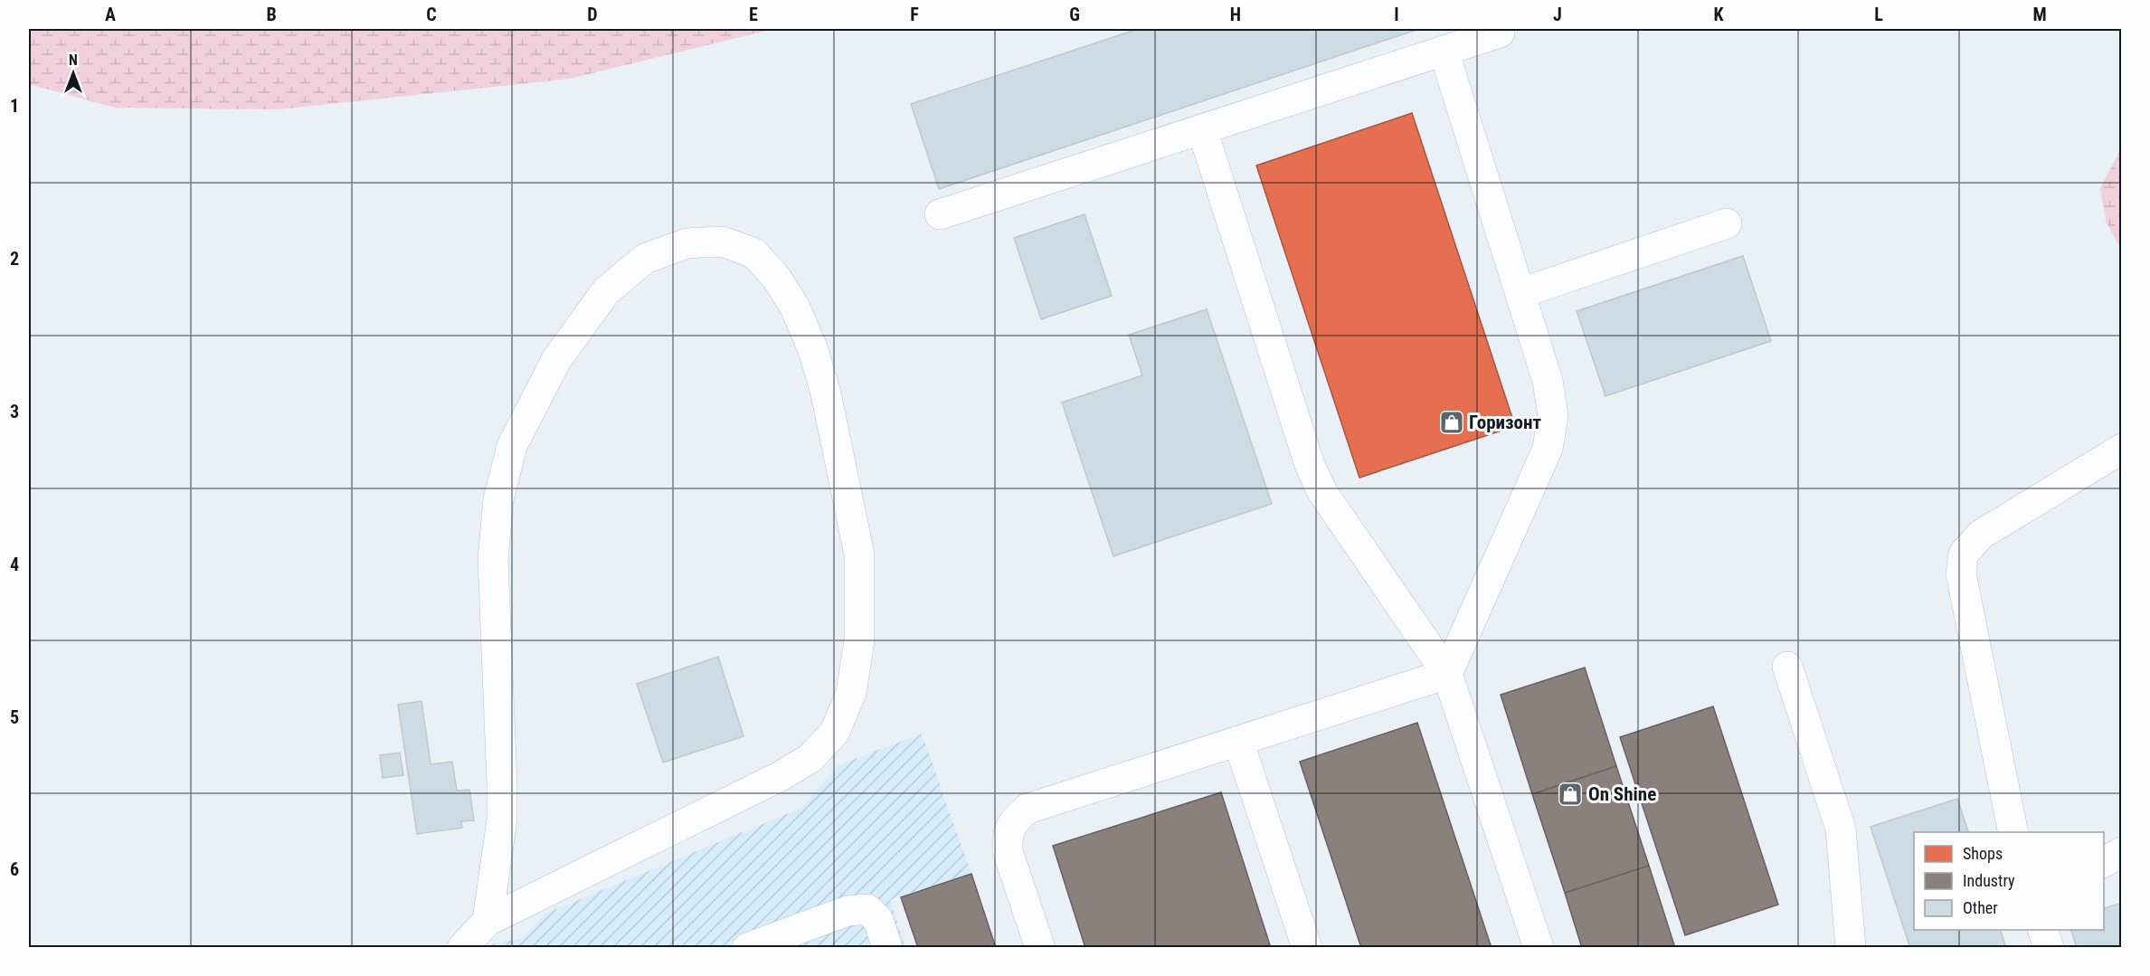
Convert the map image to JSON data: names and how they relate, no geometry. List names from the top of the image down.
{
  "places": {
    "shop": ["Горизонт", "On Shine"]
  },
  "legend": ["Shops", "Industry", "Other"],
  "north": "top",
  "grid": {
    "columns": [
      "A",
      "B",
      "C",
      "D",
      "E",
      "F",
      "G",
      "H",
      "I",
      "J",
      "K",
      "L",
      "M"
    ],
    "rows": [
      "1",
      "2",
      "3",
      "4",
      "5",
      "6"
    ]
  }
}
